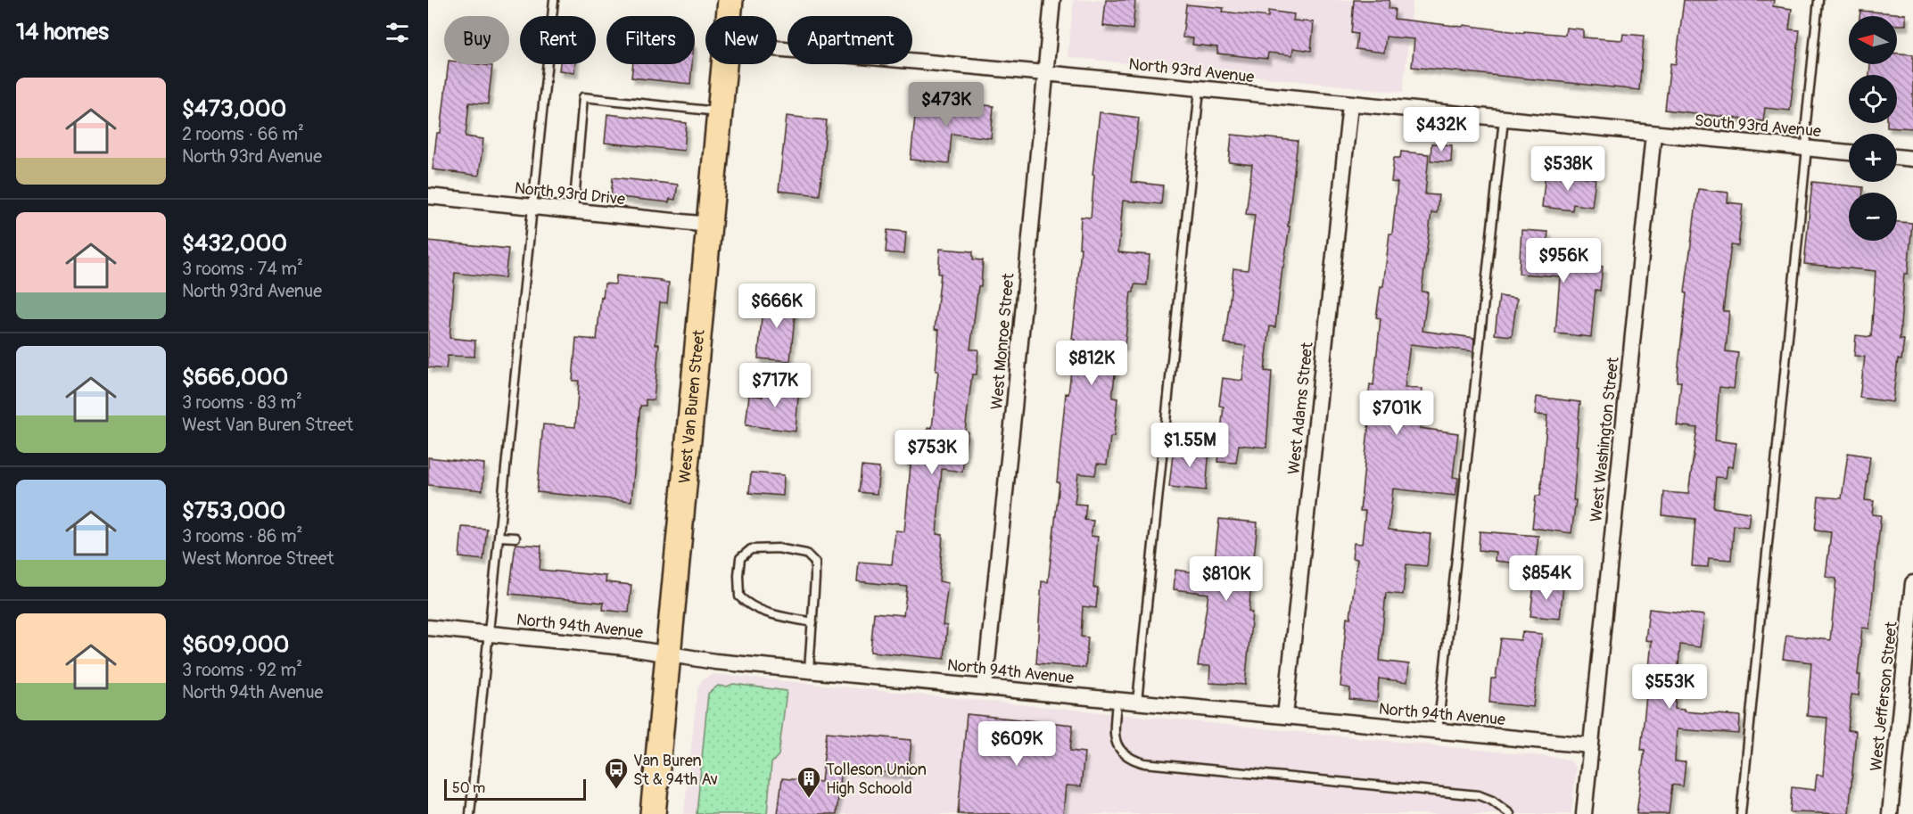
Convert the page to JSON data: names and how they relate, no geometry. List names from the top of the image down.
{
  "streets": {
    "main road": ["West Van Buren Street"],
    "street": [
      "North 93rd Avenue",
      "South 93rd Avenue",
      "North 93rd Drive",
      "West Monroe Street",
      "West Adams Street",
      "West Washington Street",
      "North 94th Avenue",
      "West Jefferson Street"
    ]
  },
  "crossings": [
    ["North 93rd Avenue", "South 93rd Avenue"],
    ["North 93rd Avenue", "West Monroe Street"],
    ["North 93rd Avenue", "West Adams Street"],
    ["North 93rd Avenue", "West Washington Street"],
    ["South 93rd Avenue", "West Washington Street"],
    ["North 93rd Drive", "West Van Buren Street"],
    ["West Monroe Street", "North 94th Avenue"],
    ["West Van Buren Street", "North 94th Avenue"],
    ["West Adams Street", "North 94th Avenue"],
    ["West Washington Street", "North 94th Avenue"]
  ],
  "places": {
    "bus stop": ["Van Buren St & 94th Av"],
    "building": ["Tolleson Union High Schoold"]
  },
  "scale_bar": "50 m",
  "north": "left",
  "page": {
    "heading": "14 homes",
    "map_buttons": ["+", "−"],
    "chip": [
      "Buy",
      "Rent",
      "Filters",
      "New",
      "Apartment"
    ],
    "list": [
      {
        "name": "$473,000",
        "note": "2 rooms · 66 m² · North 93rd Avenue"
      },
      {
        "name": "$432,000",
        "note": "3 rooms · 74 m² · North 93rd Avenue"
      },
      {
        "name": "$666,000",
        "note": "3 rooms · 83 m² · West Van Buren Street"
      },
      {
        "name": "$753,000",
        "note": "3 rooms · 86 m² · West Monroe Street"
      },
      {
        "name": "$609,000",
        "note": "3 rooms · 92 m² · North 94th Avenue"
      }
    ],
    "price": [
      "$473K",
      "$432K",
      "$538K",
      "$956K",
      "$666K",
      "$812K",
      "$717K",
      "$701K",
      "$1.55M",
      "$753K",
      "$854K",
      "$810K",
      "$553K",
      "$609K"
    ],
    "scale": "50 m"
  }
}
